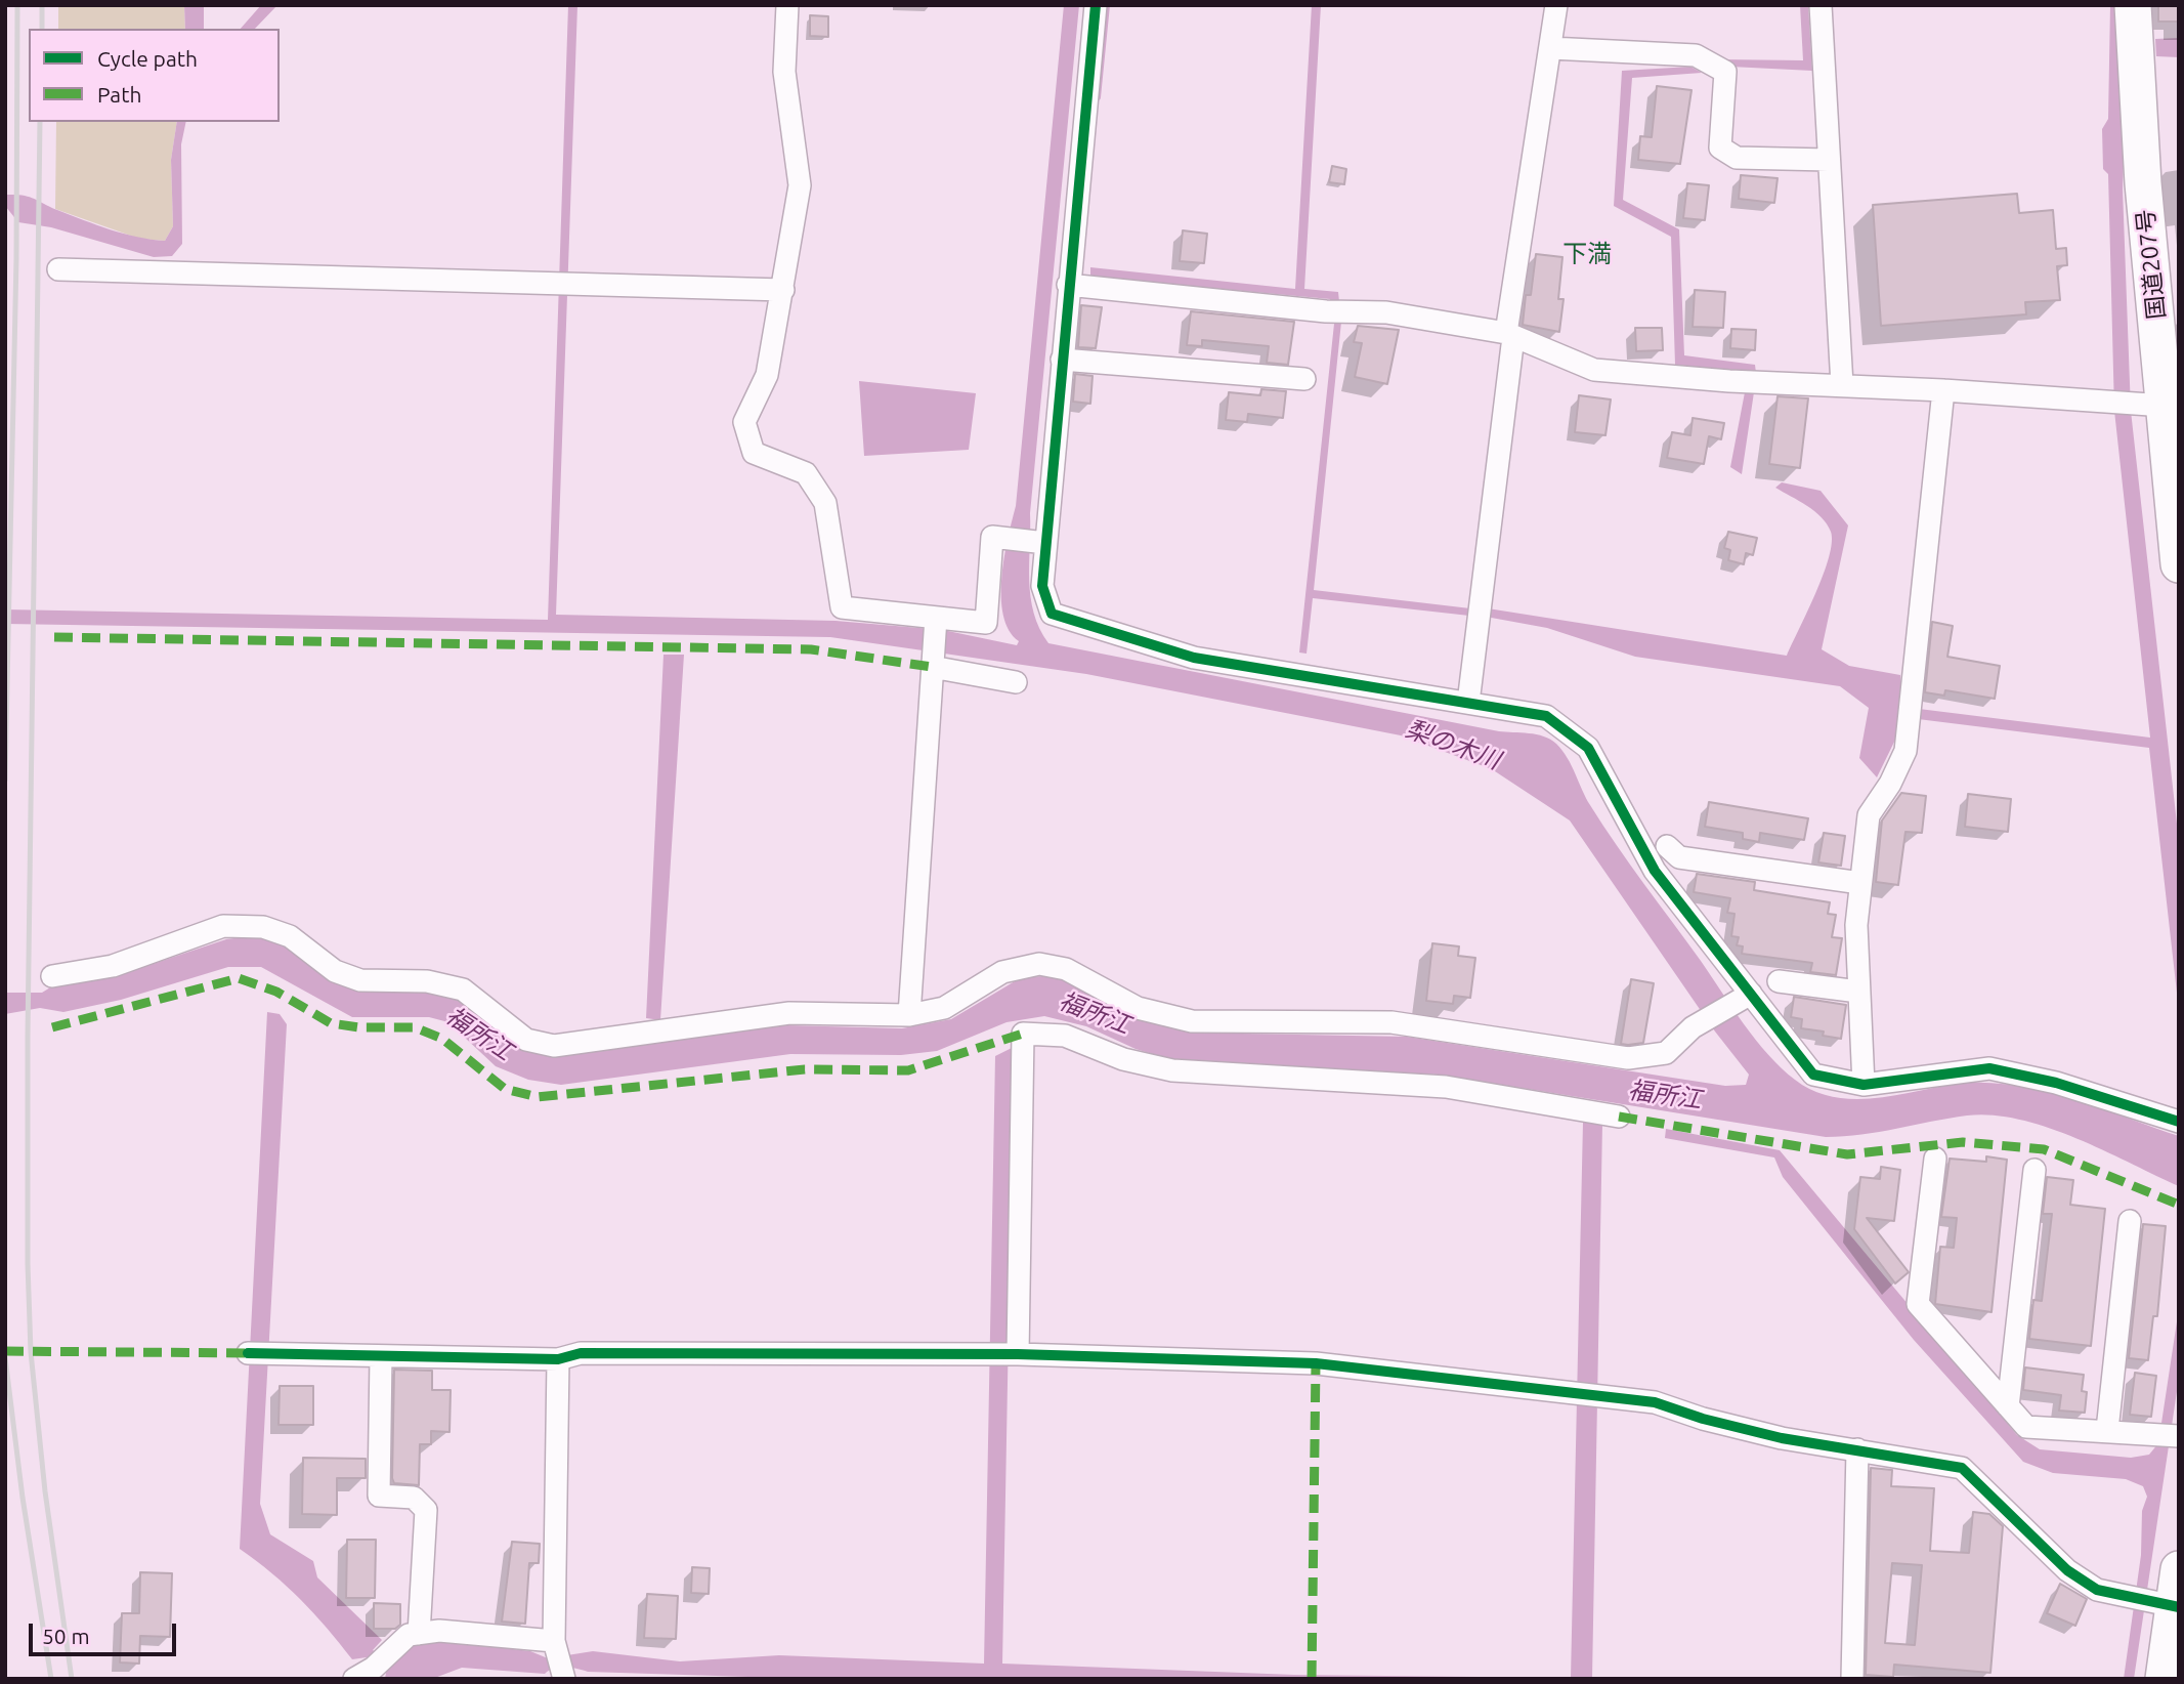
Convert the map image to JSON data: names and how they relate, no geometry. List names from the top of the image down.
{
  "streets": {
    "highway": ["国道207号"]
  },
  "districts": ["下満"],
  "water": ["梨の木川", "福所江"],
  "legend": ["Cycle path", "Path"],
  "scale_bar": "50 m"
}
